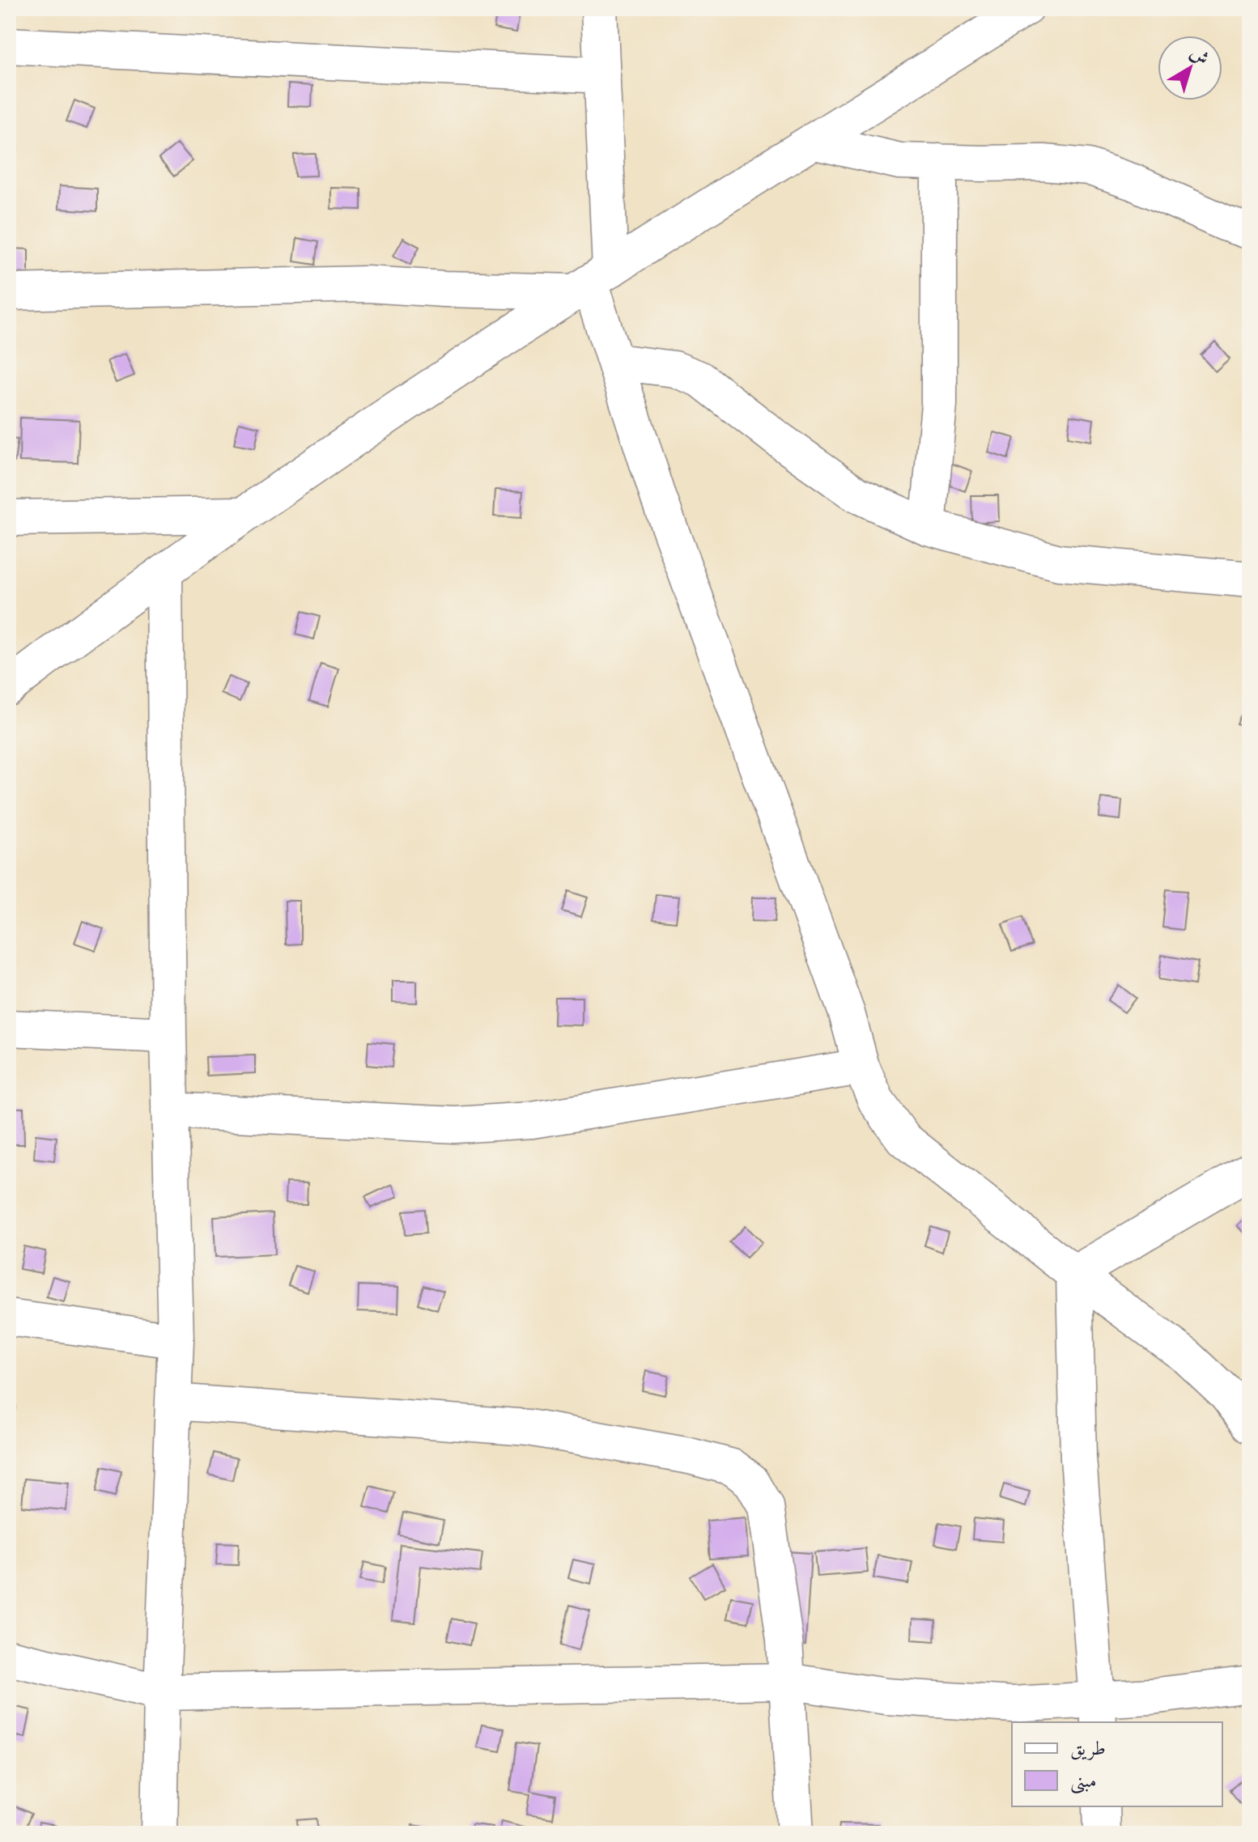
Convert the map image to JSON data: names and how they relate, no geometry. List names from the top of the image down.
{
  "legend": ["طريق", "مبنى"],
  "north": "top right"
}
